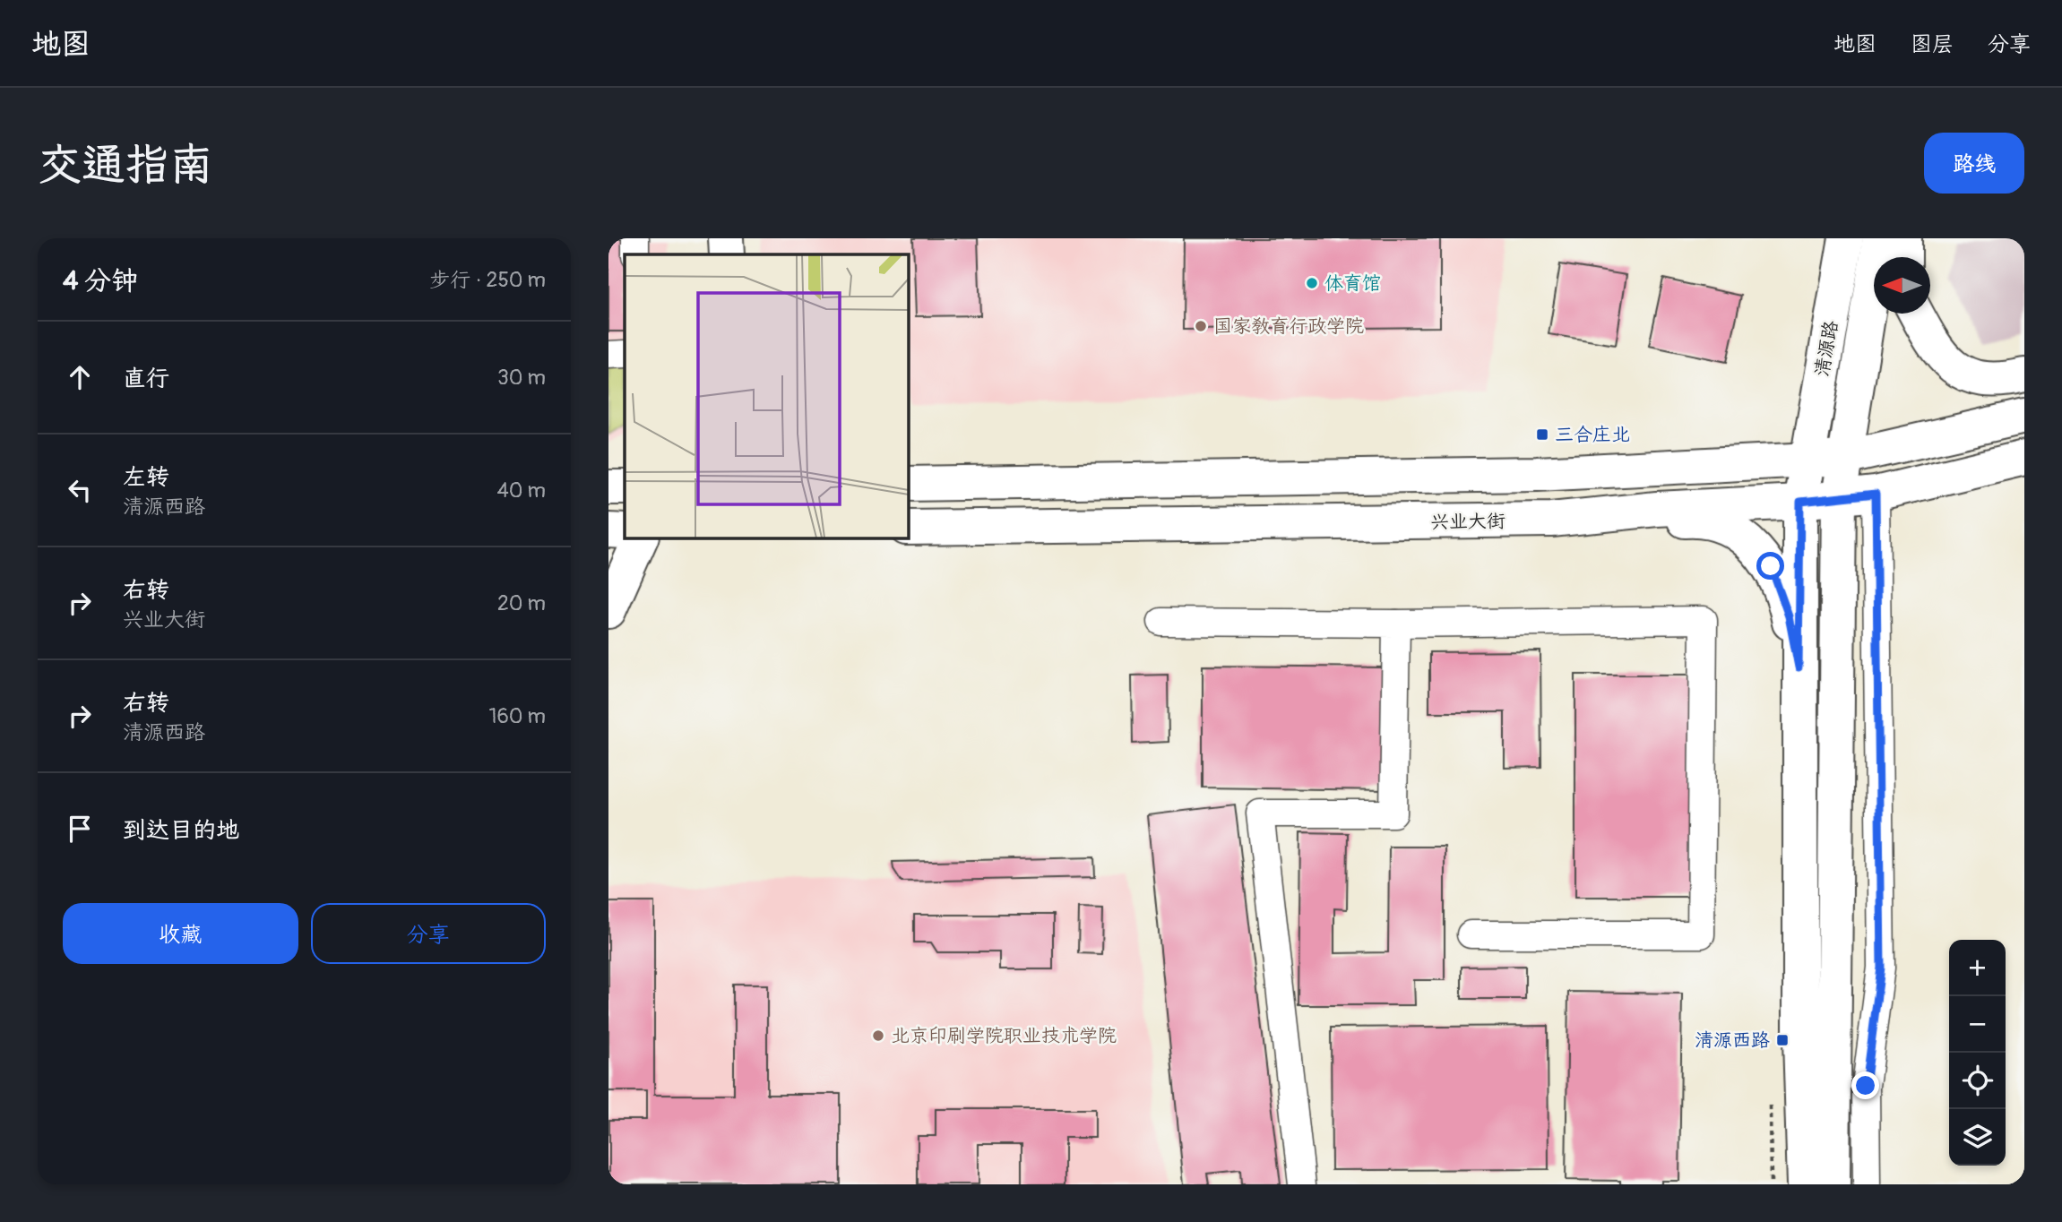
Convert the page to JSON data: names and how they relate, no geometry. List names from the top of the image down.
{
  "streets": {
    "main road": ["清源路", "兴业大街"]
  },
  "places": {
    "other": ["体育馆", "国家教育行政学院", "北京印刷学院职业技术学院"],
    "transit": ["三合庄北", "清源西路"]
  },
  "north": "left",
  "page": {
    "header": "地图",
    "nav": ["地图", "图层", "分享"],
    "buttons": [
      "路线",
      ["收藏", "分享"]
    ],
    "title": "交通指南",
    "heading": ["4 分钟", "步行 · 250 m"],
    "list": [
      ["直行", "30 m"],
      ["左转", "清源西路", "40 m"],
      ["右转", "兴业大街", "20 m"],
      ["右转", "清源西路", "160 m"],
      "到达目的地"
    ],
    "map_buttons": ["+", "−"]
  }
}
